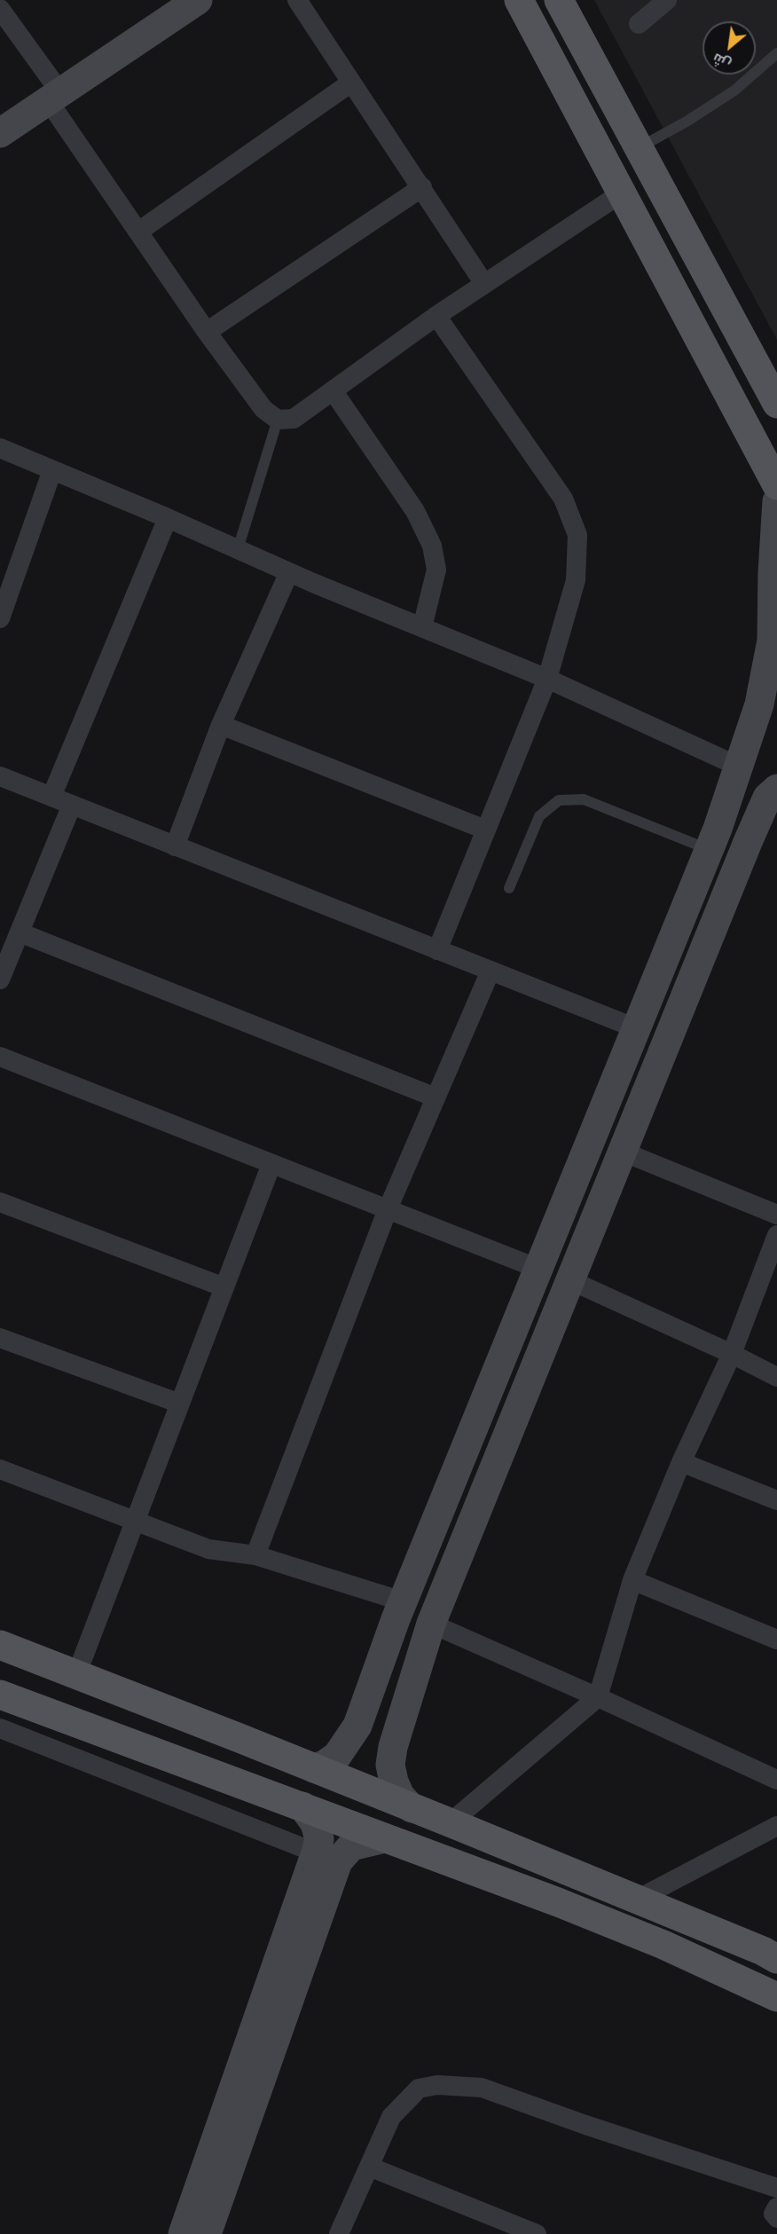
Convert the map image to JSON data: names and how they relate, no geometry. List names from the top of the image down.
{
  "north": "bottom left"
}
